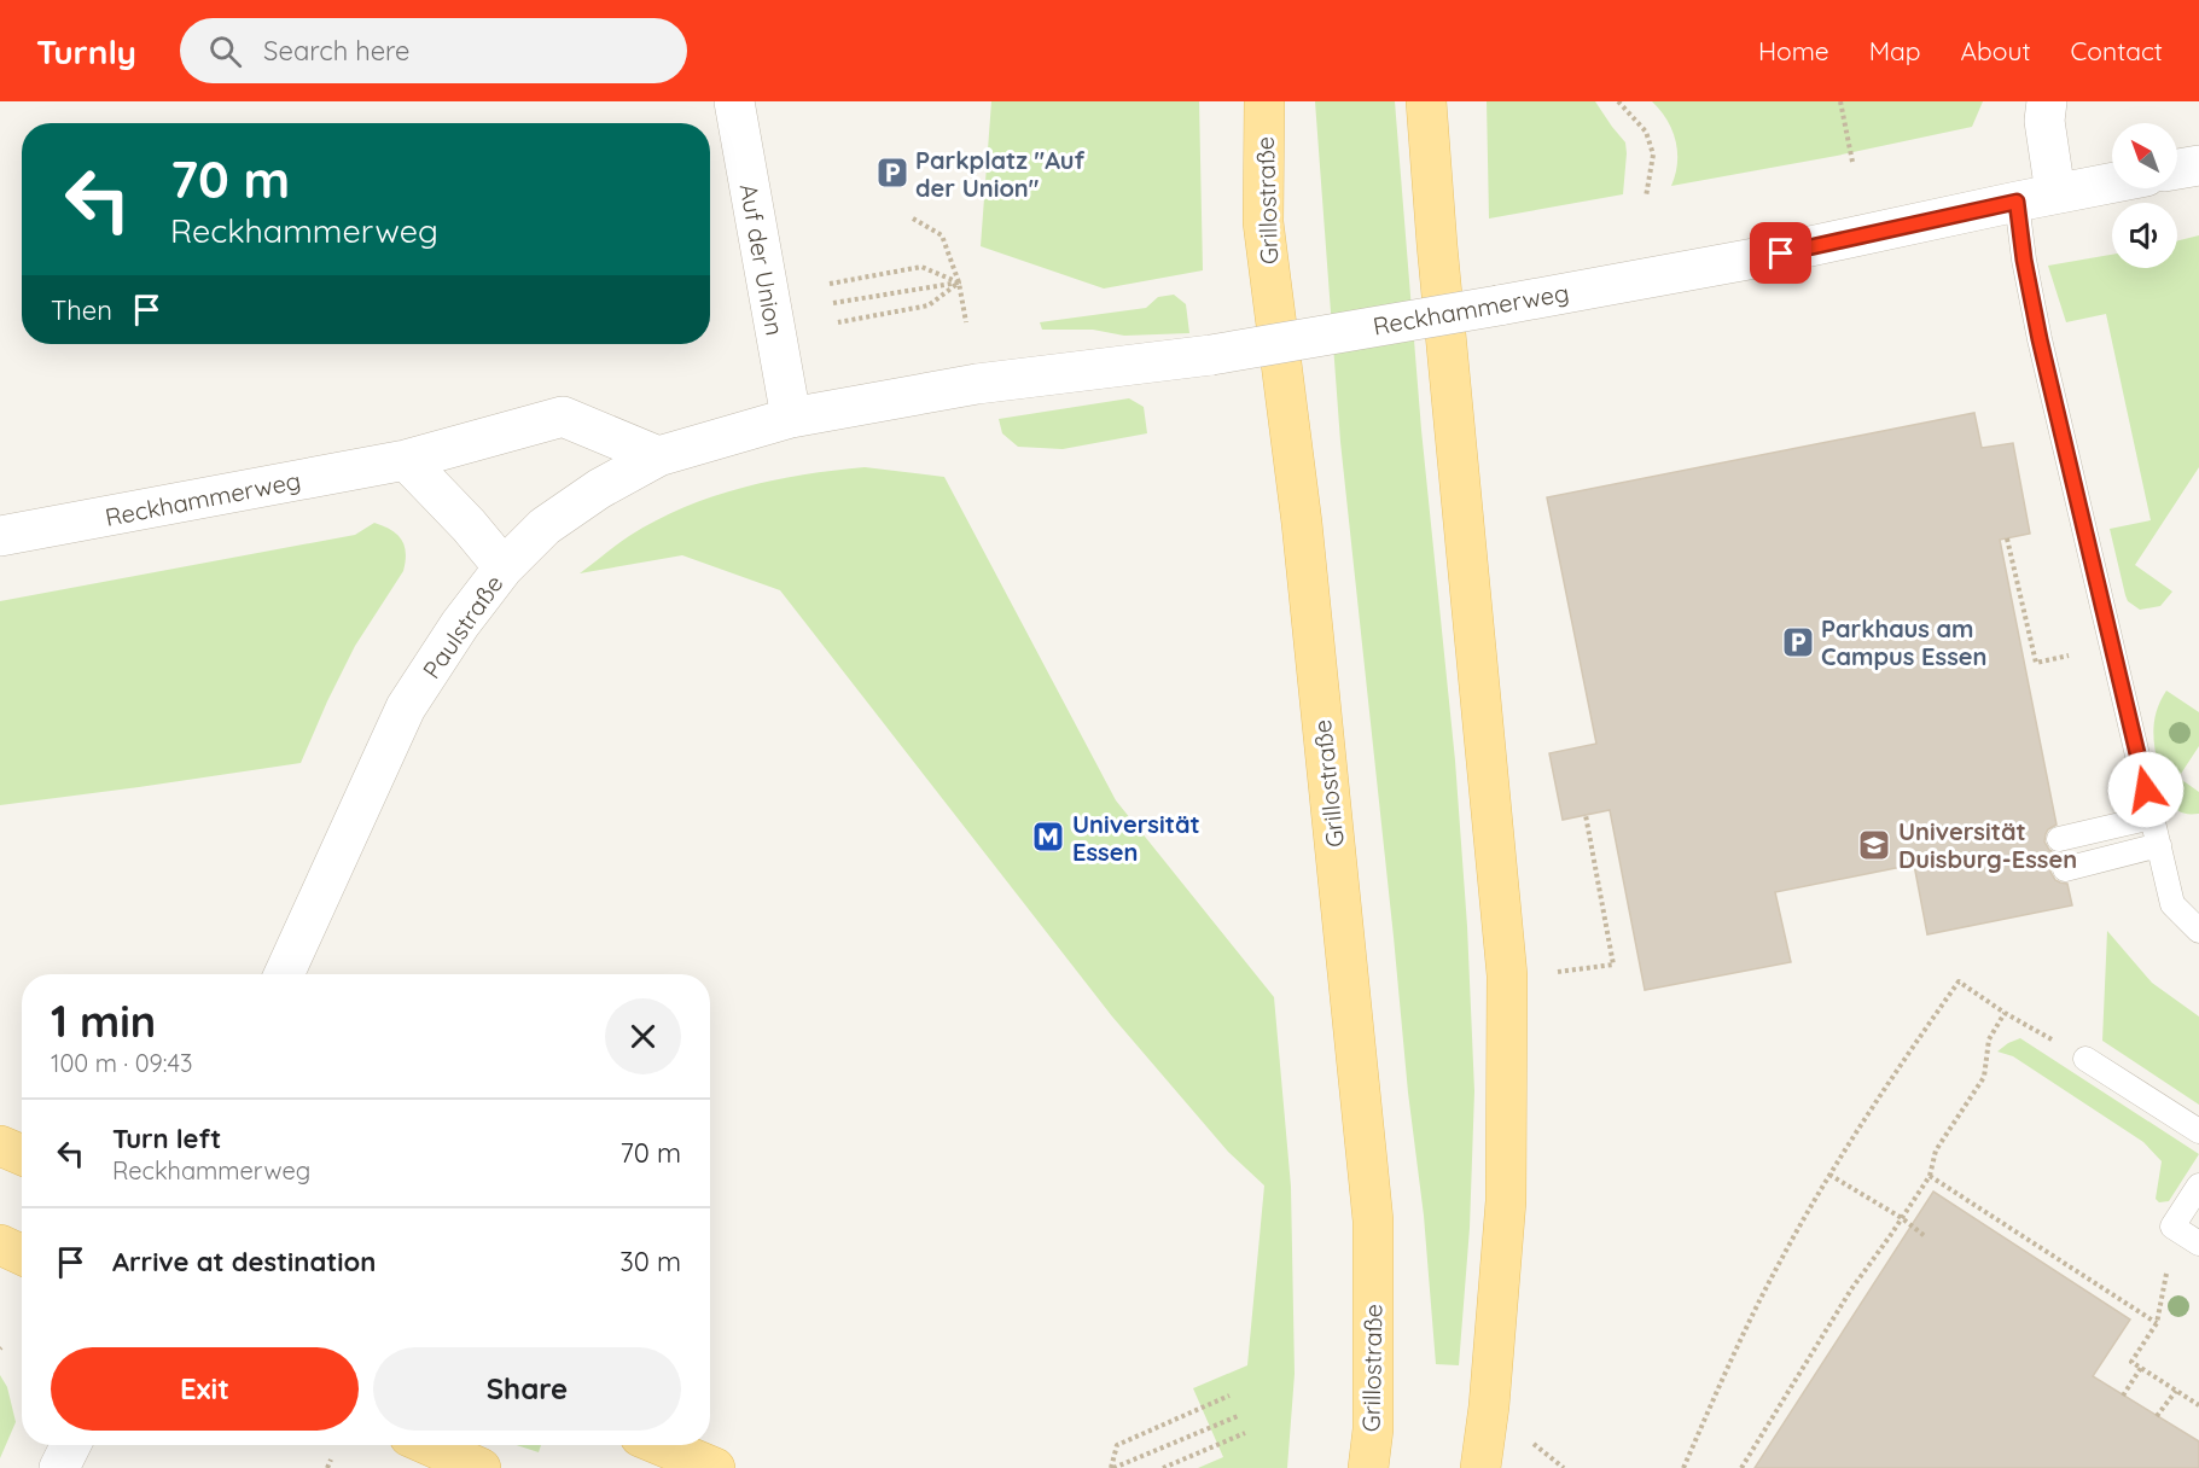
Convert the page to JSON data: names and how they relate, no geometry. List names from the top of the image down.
{
  "streets": {
    "main road": ["Grillostraße"],
    "street": ["Auf der Union", "Reckhammerweg", "Paulstraße"]
  },
  "crossings": [
    ["Auf der Union", "Reckhammerweg"],
    ["Auf der Union", "Paulstraße"],
    ["Reckhammerweg", "Paulstraße"]
  ],
  "places": {
    "parking": ["Parkplatz \"Auf der Union\"", "Parkhaus am Campus Essen"],
    "metro station": ["Universität Essen"],
    "school or university": ["Universität Duisburg-Essen"]
  },
  "north": "top left",
  "page": {
    "header": "Turnly",
    "search": "Search here",
    "nav": [
      "Home",
      "Map",
      "About",
      "Contact"
    ],
    "turn": ["70 m", "Reckhammerweg"],
    "then": "Then",
    "heading": ["1 min", "100 m · 09:43"],
    "list": [
      {
        "name": "Turn left",
        "note": "Reckhammerweg",
        "value": "70 m"
      },
      {
        "name": "Arrive at destination",
        "value": "30 m"
      }
    ],
    "buttons": ["Exit", "Share"]
  }
}
